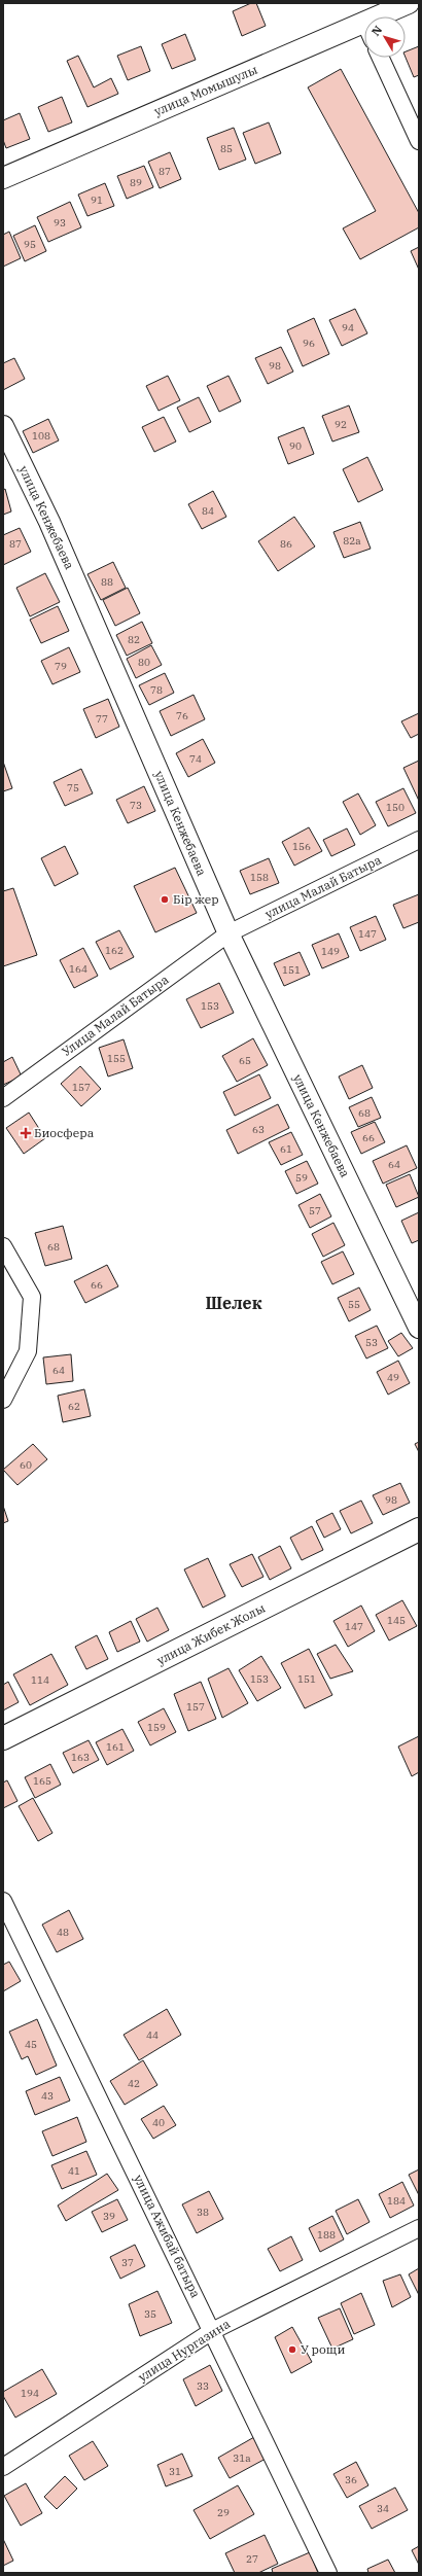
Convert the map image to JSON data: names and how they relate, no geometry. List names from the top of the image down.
{
  "streets": {
    "main road": ["улица Жибек Жолы"],
    "street": [
      "улица Момышулы",
      "улица Кенжебаева",
      "улица Малай Батыра",
      "Улица Малай Батыра",
      "улица Ажибай батыра",
      "улица Нургазина"
    ]
  },
  "crossings": [
    ["улица Кенжебаева", "улица Малай Батыра"],
    ["улица Кенжебаева", "Улица Малай Батыра"],
    ["улица Малай Батыра", "Улица Малай Батыра"],
    ["улица Ажибай батыра", "улица Нургазина"]
  ],
  "districts": ["Шелек"],
  "places": {
    "other": ["Бір жер", "У рощи"],
    "health": ["Биосфера"]
  },
  "house_numbers": [
    "85",
    "87",
    "89",
    "91",
    "93",
    "95",
    "94",
    "96",
    "98",
    "92",
    "108",
    "90",
    "84",
    "82а",
    "87",
    "86",
    "88",
    "82",
    "80",
    "79",
    "78",
    "76",
    "77",
    "74",
    "75",
    "73",
    "150",
    "156",
    "158",
    "147",
    "162",
    "149",
    "164",
    "151",
    "153",
    "155",
    "65",
    "157",
    "68",
    "63",
    "66",
    "61",
    "64",
    "59",
    "57",
    "68",
    "66",
    "55",
    "53",
    "64",
    "49",
    "62",
    "60",
    "98",
    "145",
    "147",
    "153",
    "151",
    "114",
    "157",
    "159",
    "161",
    "163",
    "165",
    "48",
    "44",
    "45",
    "42",
    "43",
    "40",
    "41",
    "184",
    "38",
    "39",
    "188",
    "37",
    "35",
    "33",
    "194",
    "31а",
    "31",
    "36",
    "34",
    "29",
    "27"
  ],
  "north": "top left"
}
